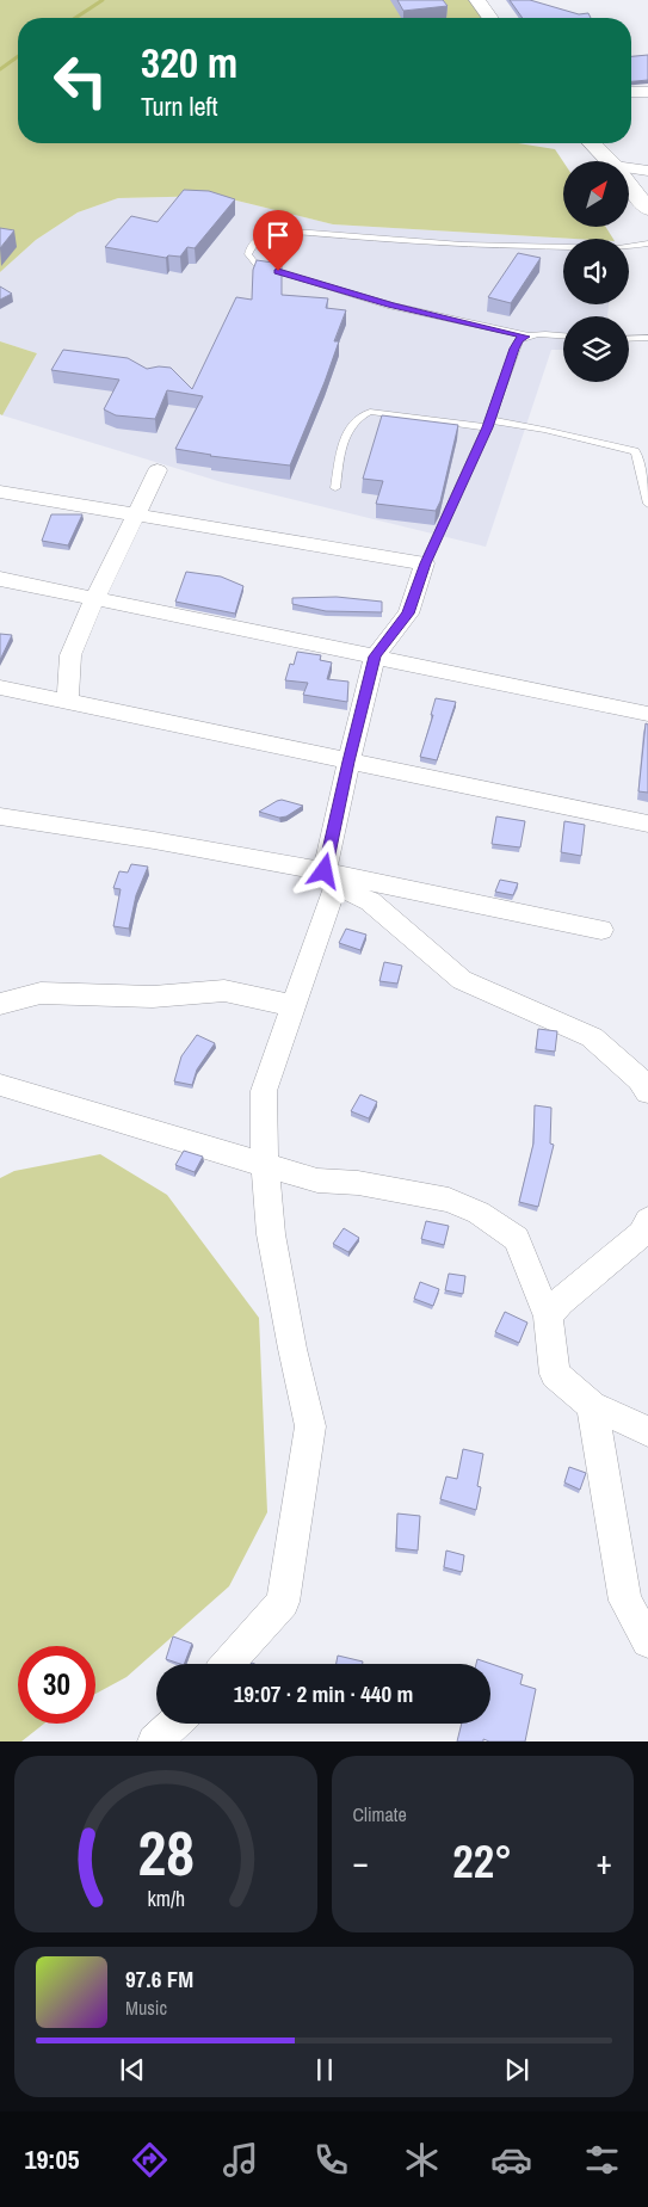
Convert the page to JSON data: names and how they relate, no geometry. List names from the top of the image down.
{
  "north": "top right",
  "page": {
    "turn": ["320 m", "Turn left"],
    "limit": "30",
    "trip": "19:07 · 2 min · 440 m",
    "tile": "Climate",
    "heat": ["−", "22°", "+"],
    "song": ["97.6 FM", "Music"],
    "tabs": "19:05",
    "gauge": ["28", "km/h"]
  }
}
